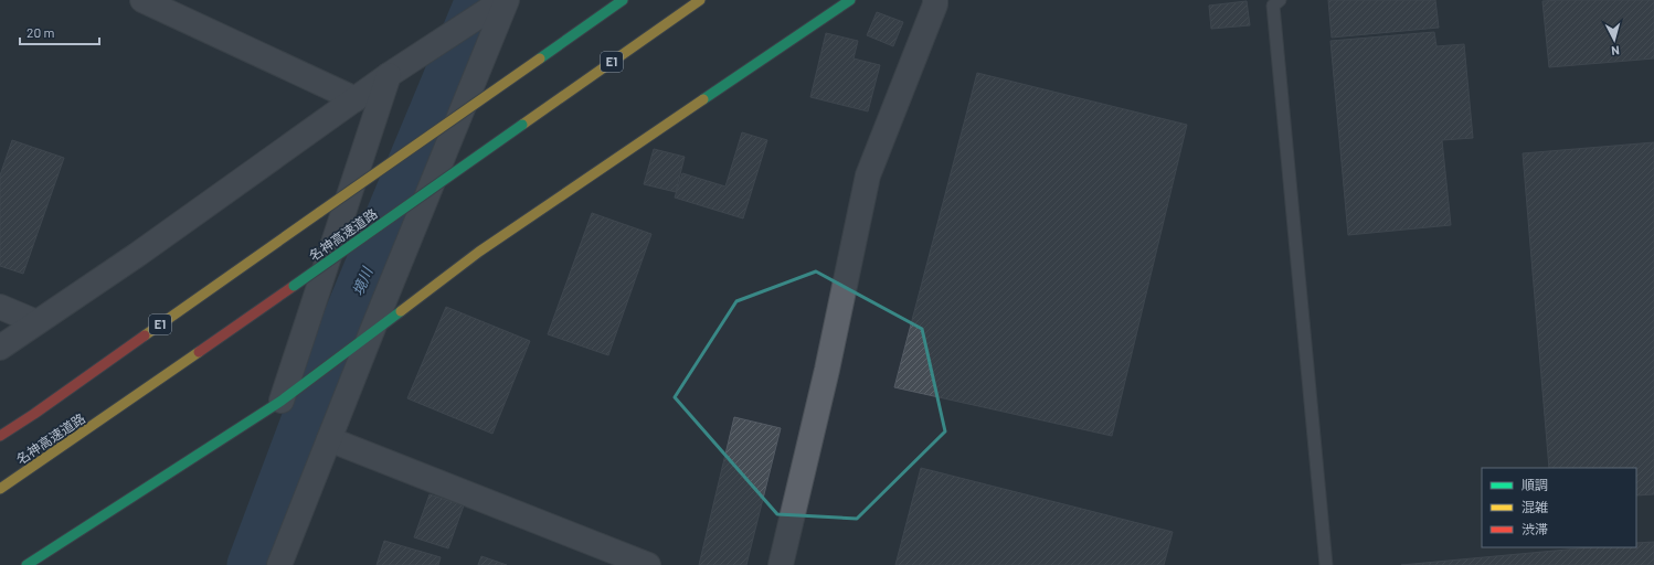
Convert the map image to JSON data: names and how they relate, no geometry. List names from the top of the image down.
{
  "streets": {
    "main road": ["E1", "名神高速道路"]
  },
  "water": ["境川"],
  "legend": ["順調", "混雑", "渋滞"],
  "scale_bar": "20 m",
  "north": "bottom"
}
